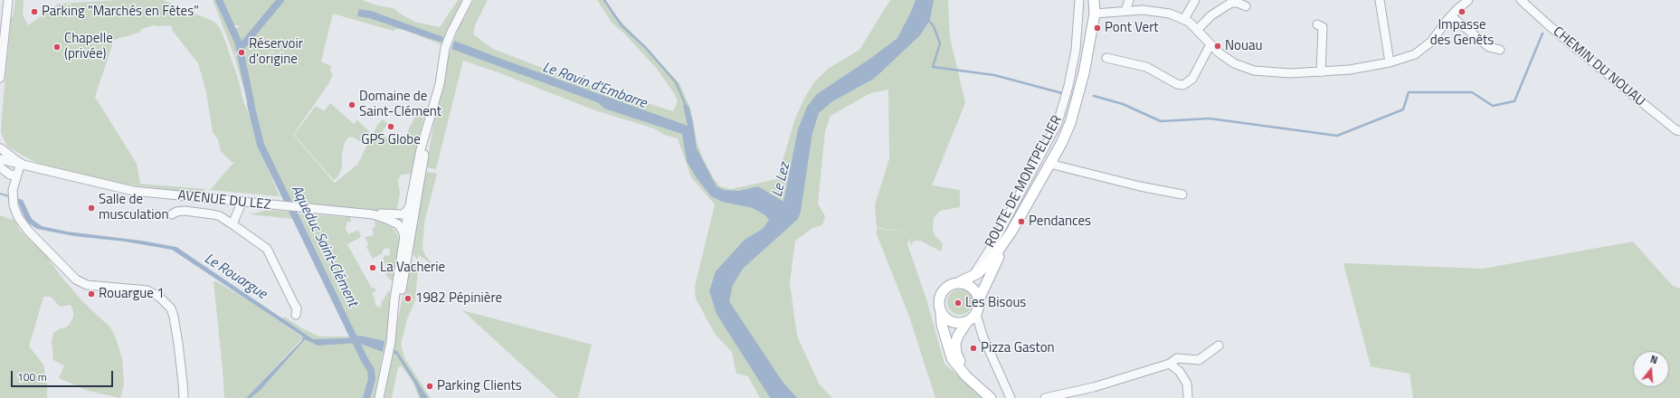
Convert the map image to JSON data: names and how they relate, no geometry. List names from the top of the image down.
{
  "streets": {
    "main road": ["ROUTE DE MONTPELLIER"],
    "street": ["CHEMIN DU NOUAU", "AVENUE DU LEZ"]
  },
  "water": [
    "Le Ravin d'Embarre",
    "Le Lez",
    "Aqueduc Saint-Clément",
    "Le Rouargue"
  ],
  "places": [
    "Parking \"Marchés en Fêtes\"",
    "Impasse des Genêts",
    "Pont Vert",
    "Nouau",
    "Chapelle (privée)",
    "Réservoir d'origine",
    "Domaine de Saint-Clément",
    "GPS Globe",
    "Salle de musculation",
    "Pendances",
    "La Vacherie",
    "Rouargue 1",
    "1982 Pépinière",
    "Les Bisous",
    "Pizza Gaston",
    "Parking Clients"
  ],
  "scale_bar": "100 m",
  "north": "top"
}
